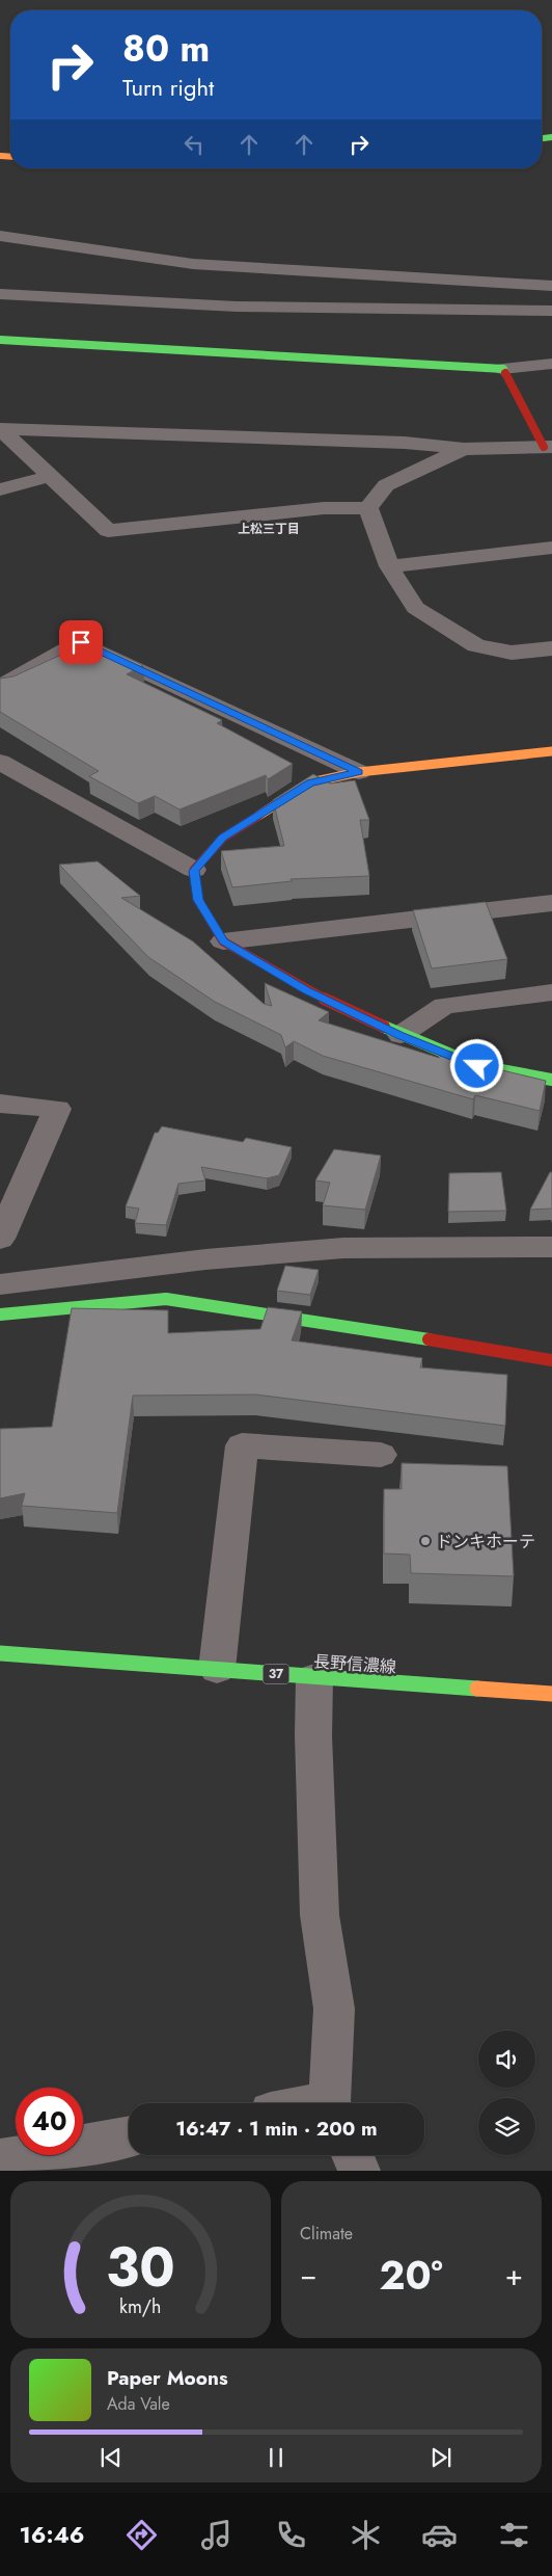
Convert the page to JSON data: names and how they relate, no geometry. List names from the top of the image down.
{
  "streets": {
    "street": ["長野信濃線", "37"]
  },
  "districts": ["上松三丁目"],
  "places": ["ドンキホーテ"],
  "page": {
    "turn": ["80 m", "Turn right"],
    "limit": "40",
    "trip": "16:47 · 1 min · 200 m",
    "tile": "Climate",
    "heat": ["−", "20°", "+"],
    "song": ["Paper Moons", "Ada Vale"],
    "tabs": "16:46",
    "gauge": ["30", "km/h"]
  }
}
